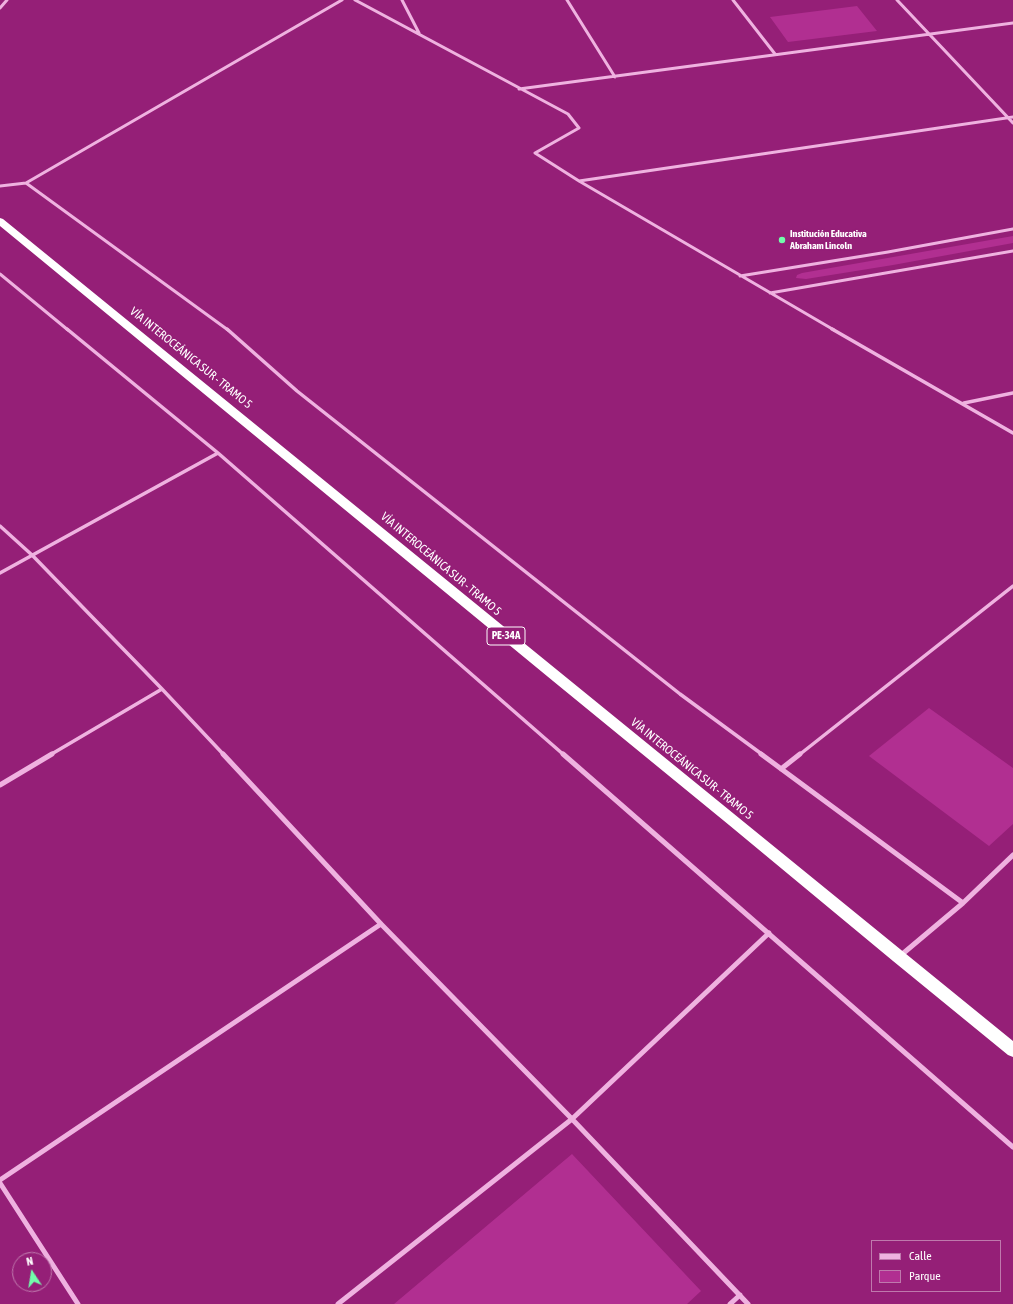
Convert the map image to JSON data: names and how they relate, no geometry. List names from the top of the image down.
{
  "streets": {
    "highway": ["VÍA INTEROCEÁNICA SUR - TRAMO 5", "PE-34A"]
  },
  "places": ["Institución Educativa Abraham Lincoln"],
  "legend": ["Calle", "Parque"],
  "north": "top"
}
